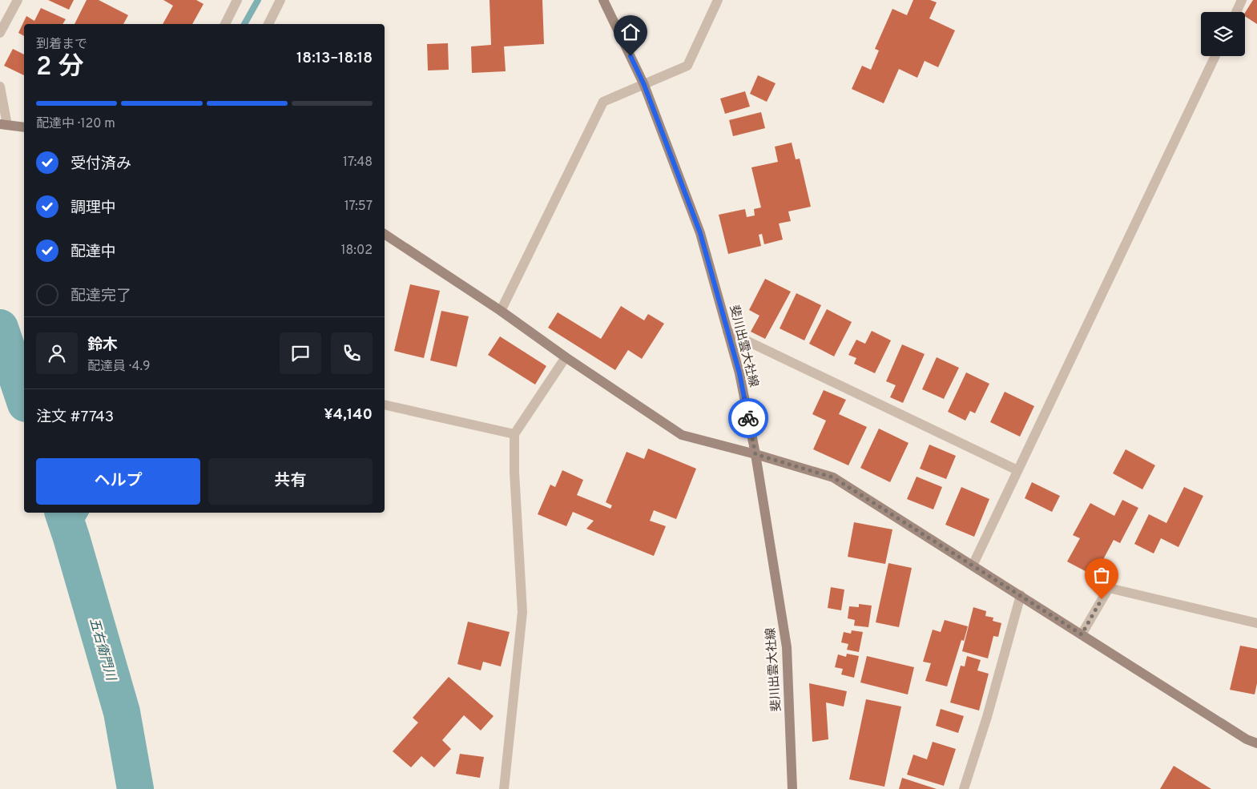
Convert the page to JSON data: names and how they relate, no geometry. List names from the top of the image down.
{
  "streets": {
    "street": ["斐川出雲大社線"]
  },
  "water": ["五右衛門川"],
  "page": {
    "heading": ["2 分", "到着まで", "18:13–18:18"],
    "panel": [
      "鈴木",
      "配達員 · 4.9",
      "注文 #7743",
      "¥4,140"
    ],
    "bar": "配達中 · 120 m",
    "list": [
      ["受付済み", "17:48"],
      ["調理中", "17:57"],
      ["配達中", "18:02"],
      "配達完了"
    ],
    "buttons": ["ヘルプ", "共有"]
  }
}
